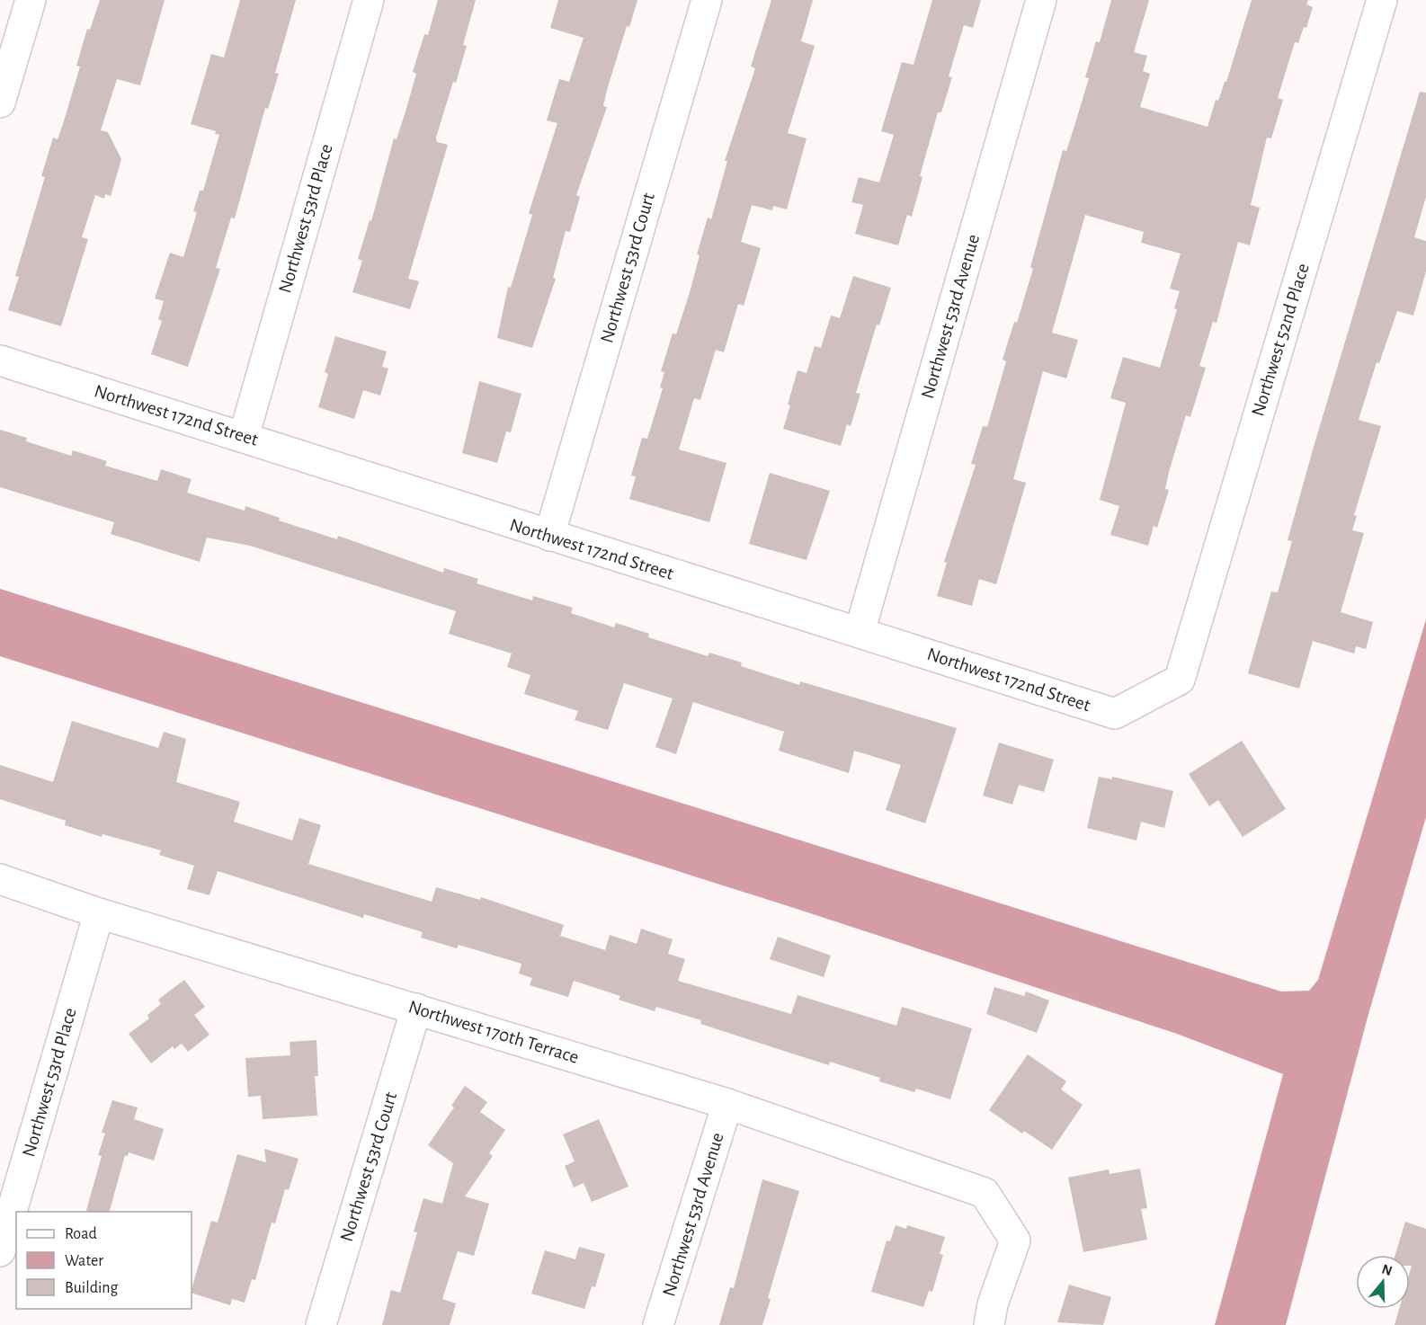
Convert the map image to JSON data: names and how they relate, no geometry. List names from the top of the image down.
{
  "streets": {
    "street": [
      "Northwest 53rd Place",
      "Northwest 53rd Court",
      "Northwest 53rd Avenue",
      "Northwest 52nd Place",
      "Northwest 172nd Street",
      "Northwest 170th Terrace"
    ]
  },
  "crossings": [
    ["Northwest 53rd Place", "Northwest 172nd Street"],
    ["Northwest 53rd Place", "Northwest 170th Terrace"],
    ["Northwest 53rd Court", "Northwest 172nd Street"],
    ["Northwest 53rd Court", "Northwest 170th Terrace"],
    ["Northwest 53rd Avenue", "Northwest 172nd Street"],
    ["Northwest 53rd Avenue", "Northwest 170th Terrace"],
    ["Northwest 52nd Place", "Northwest 172nd Street"]
  ],
  "legend": ["Road", "Water", "Building"],
  "north": "top"
}
